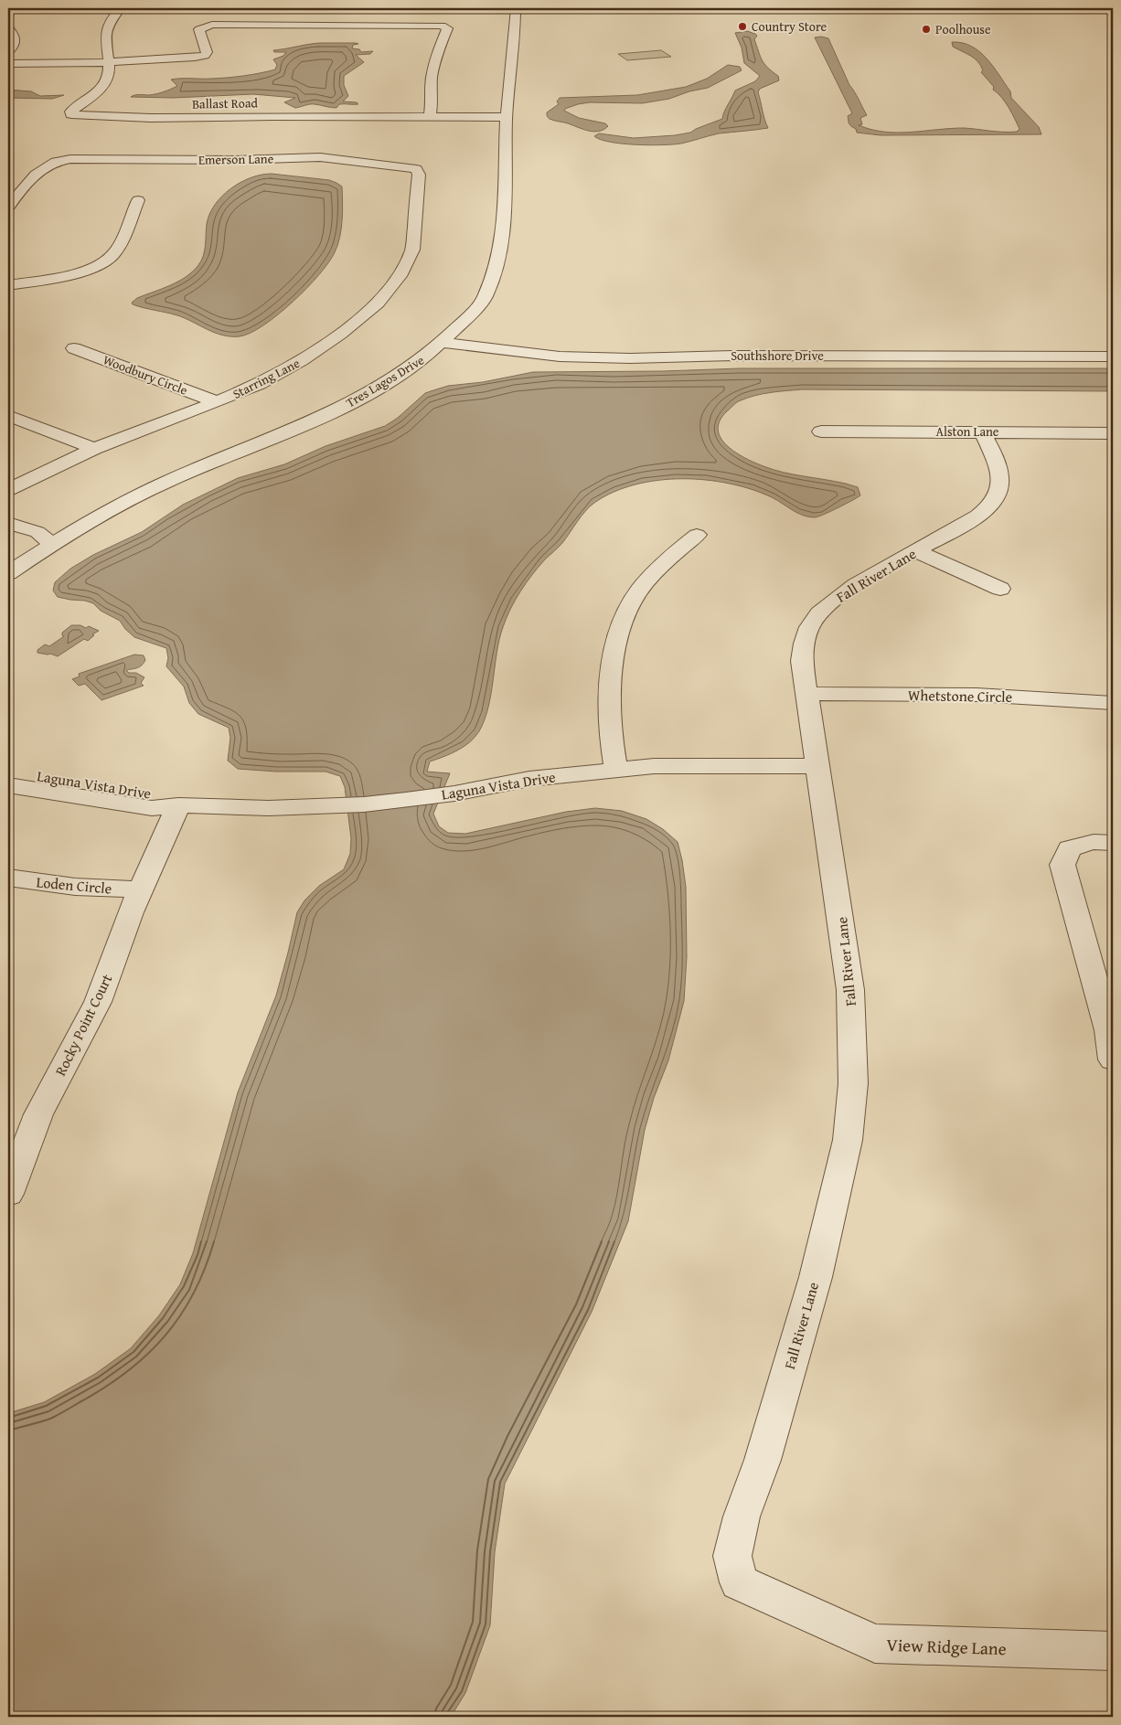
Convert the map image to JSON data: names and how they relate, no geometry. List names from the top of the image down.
{
  "streets": {
    "street": [
      "Ballast Road",
      "Emerson Lane",
      "Southshore Drive",
      "Woodbury Circle",
      "Starring Lane",
      "Tres Lagos Drive",
      "Alston Lane",
      "Fall River Lane",
      "Whetstone Circle",
      "Laguna Vista Drive",
      "Loden Circle",
      "Rocky Point Court",
      "View Ridge Lane"
    ]
  },
  "crossings": [
    ["Ballast Road", "Tres Lagos Drive"],
    ["Emerson Lane", "Starring Lane"],
    ["Southshore Drive", "Tres Lagos Drive"],
    ["Woodbury Circle", "Starring Lane"],
    ["Alston Lane", "Fall River Lane"],
    ["Fall River Lane", "Whetstone Circle"],
    ["Fall River Lane", "Laguna Vista Drive"],
    ["Fall River Lane", "View Ridge Lane"],
    ["Laguna Vista Drive", "Rocky Point Court"],
    ["Loden Circle", "Rocky Point Court"]
  ],
  "places": ["Country Store", "Poolhouse"]
}
